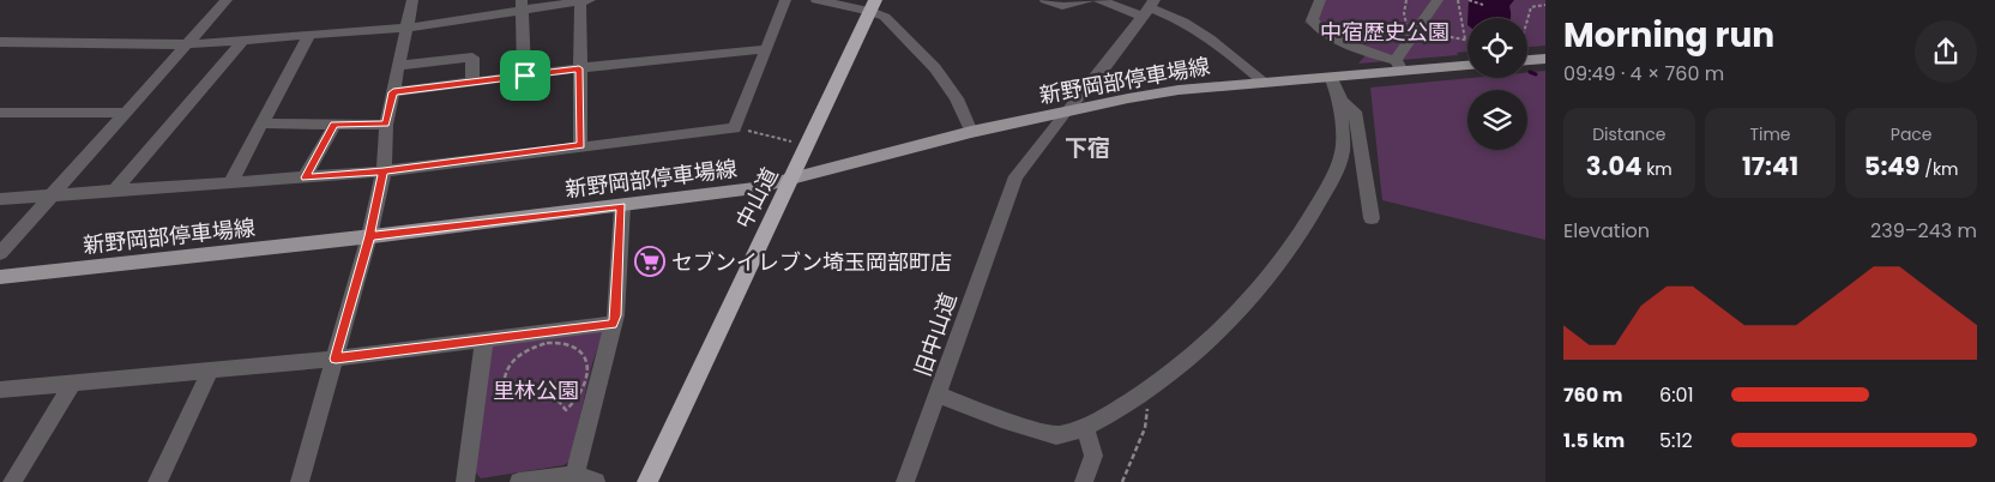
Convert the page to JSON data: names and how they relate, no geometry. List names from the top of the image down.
{
  "streets": {
    "highway": ["中山道"],
    "main road": ["新野岡部停車場線"],
    "street": ["旧中山道"]
  },
  "crossings": [
    ["新野岡部停車場線", "中山道"],
    ["新野岡部停車場線", "旧中山道"]
  ],
  "districts": ["下宿"],
  "parks": ["中宿歴史公園", "里林公園"],
  "places": {
    "supermarket": ["セブンイレブン埼玉岡部町店"]
  },
  "page": {
    "heading": ["Morning run", "09:49 · 4 × 760 m"],
    "stats": [
      ["Distance", "3.04 km"],
      ["Time", "17:41"],
      ["Pace", "5:49 /km"]
    ],
    "chart": ["Elevation", "239–243 m"],
    "list": [
      {
        "name": "760 m",
        "note": "6:01"
      },
      {
        "name": "1.5 km",
        "note": "5:12"
      }
    ]
  }
}
